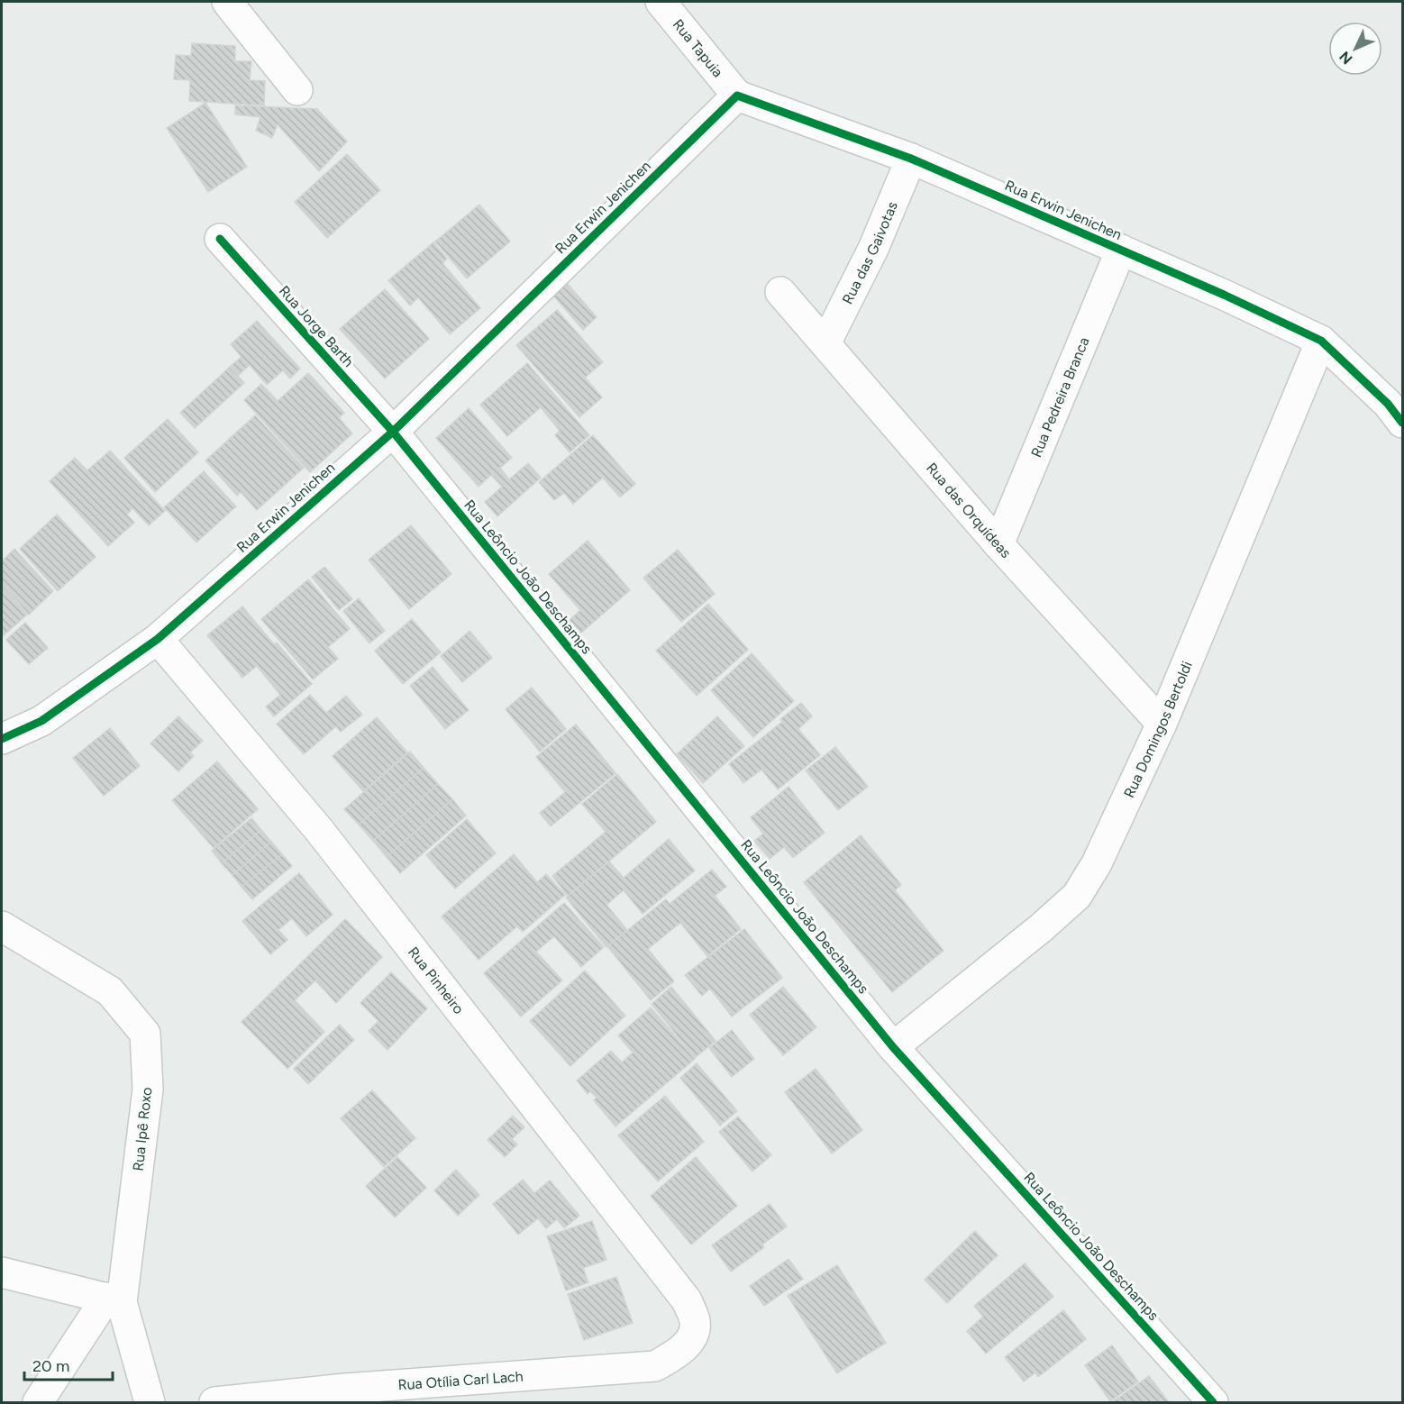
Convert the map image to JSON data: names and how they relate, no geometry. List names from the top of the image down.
{
  "streets": {
    "street": [
      "Rua Tapuia",
      "Rua Erwin Jenichen",
      "Rua das Gaivotas",
      "Rua Jorge Barth",
      "Rua Pedreira Branca",
      "Rua das Orquídeas",
      "Rua Leôncio João Deschamps",
      "Rua Domingos Bertoldi",
      "Rua Pinheiro",
      "Rua Ipê Roxo",
      "Rua Otília Carl Lach"
    ]
  },
  "crossings": [
    ["Rua Tapuia", "Rua Erwin Jenichen"],
    ["Rua Erwin Jenichen", "Rua das Gaivotas"],
    ["Rua Erwin Jenichen", "Rua Jorge Barth"],
    ["Rua Erwin Jenichen", "Rua Pedreira Branca"],
    ["Rua Erwin Jenichen", "Rua Leôncio João Deschamps"],
    ["Rua Erwin Jenichen", "Rua Domingos Bertoldi"],
    ["Rua Erwin Jenichen", "Rua Pinheiro"],
    ["Rua das Gaivotas", "Rua das Orquídeas"],
    ["Rua Jorge Barth", "Rua Leôncio João Deschamps"],
    ["Rua Pedreira Branca", "Rua das Orquídeas"],
    ["Rua das Orquídeas", "Rua Domingos Bertoldi"],
    ["Rua Leôncio João Deschamps", "Rua Domingos Bertoldi"],
    ["Rua Pinheiro", "Rua Otília Carl Lach"]
  ],
  "scale_bar": "20 m",
  "north": "bottom left"
}
